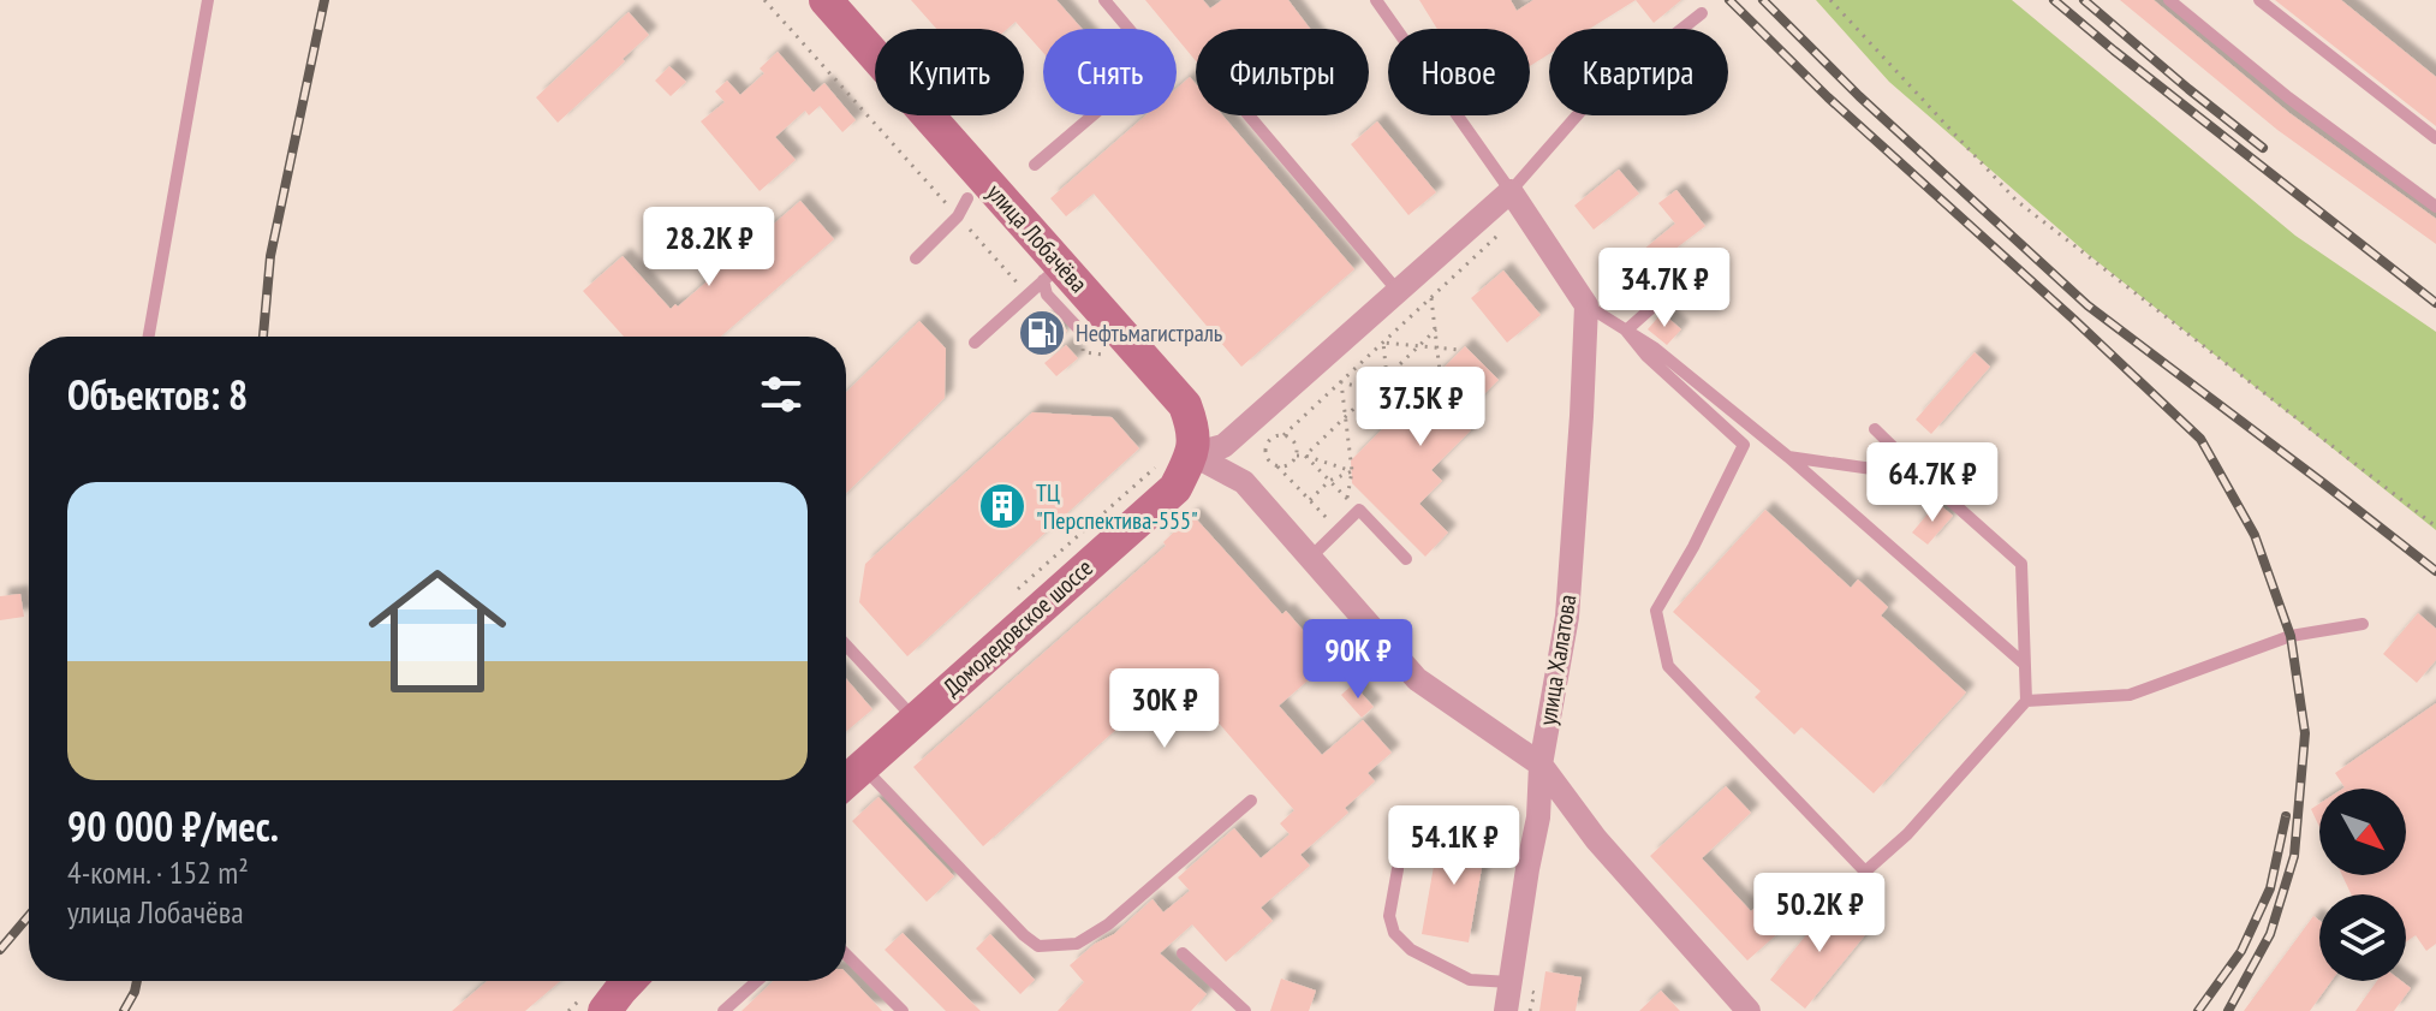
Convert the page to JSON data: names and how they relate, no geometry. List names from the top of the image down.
{
  "streets": {
    "main road": ["улица Лобачёва", "Домодедовское шоссе"],
    "street": ["улица Халатова"]
  },
  "crossings": [
    ["улица Лобачёва", "Домодедовское шоссе"]
  ],
  "places": {
    "fuel station": ["Нефтьмагистраль"],
    "building": ["ТЦ \"Перспектива-555\""]
  },
  "north": "bottom right",
  "page": {
    "chip": [
      "Купить",
      "Снять",
      "Фильтры",
      "Новое",
      "Квартира"
    ],
    "price": [
      "28.2K ₽",
      "34.7K ₽",
      "37.5K ₽",
      "64.7K ₽",
      "90K ₽",
      "30K ₽",
      "54.1K ₽",
      "50.2K ₽"
    ],
    "heading": "Объектов: 8",
    "list": [
      {
        "name": "90 000 ₽/мес.",
        "note": "4-комн. · 152 m² · улица Лобачёва"
      }
    ]
  }
}
